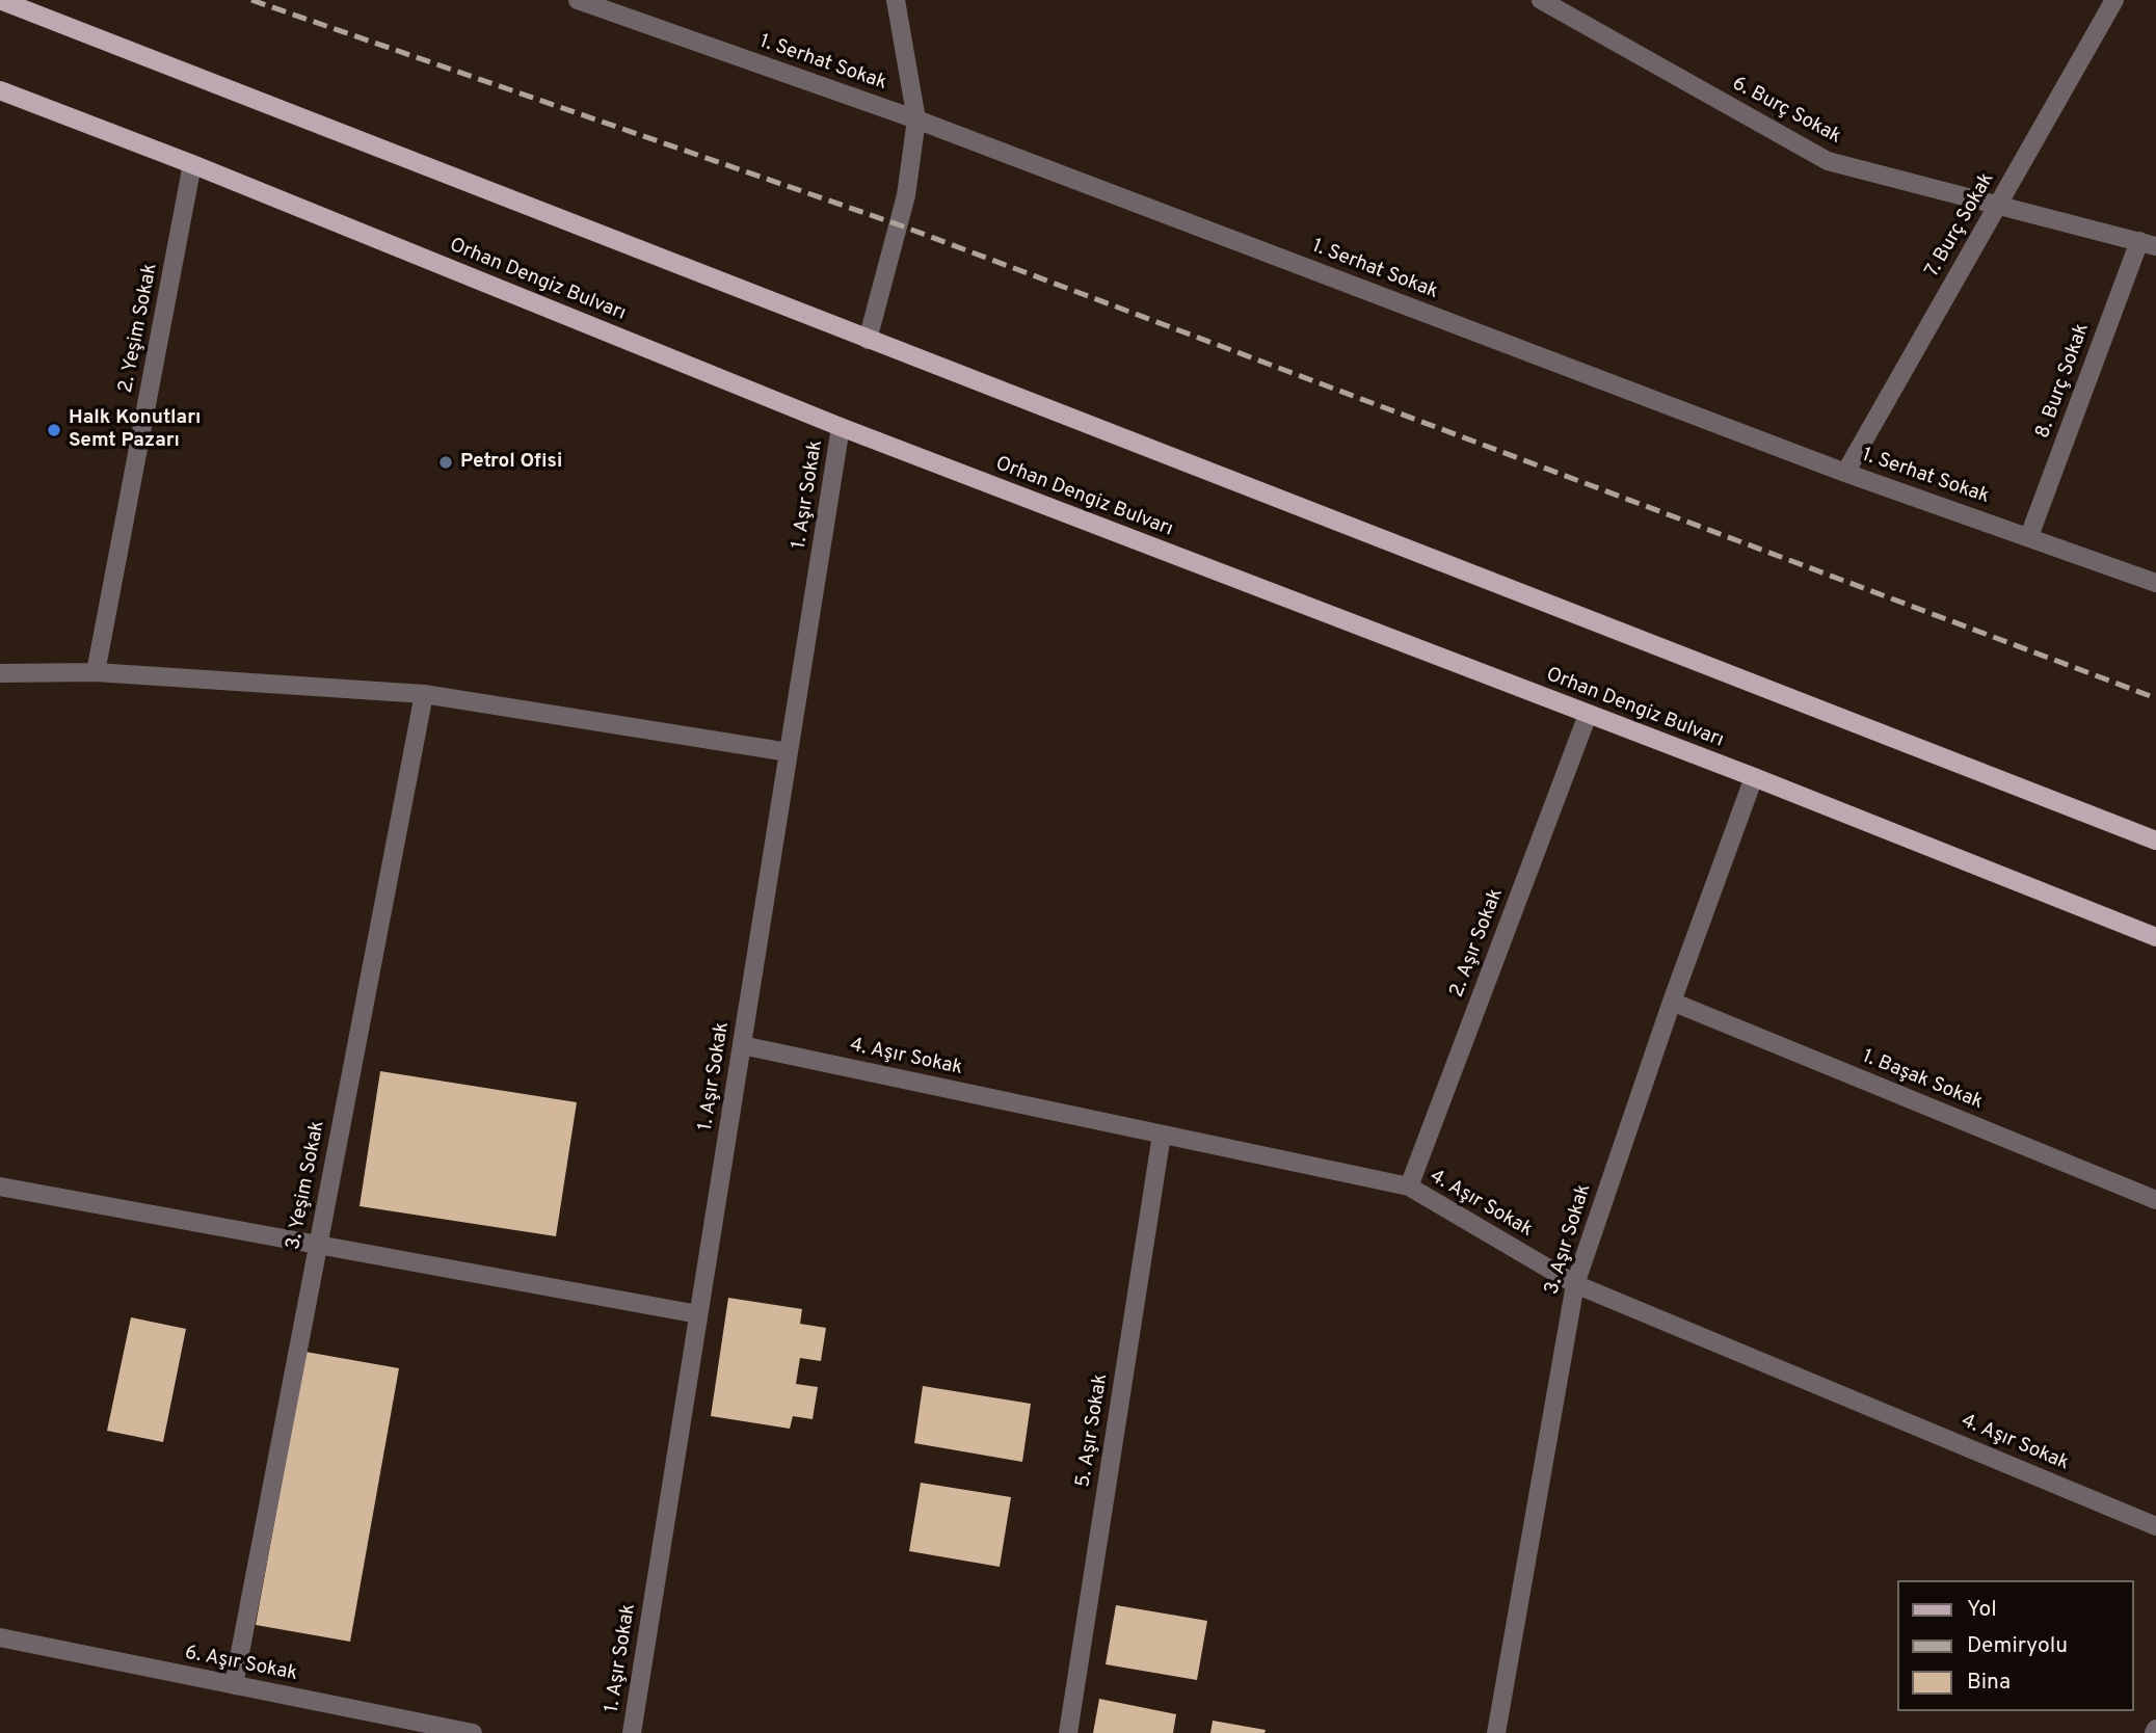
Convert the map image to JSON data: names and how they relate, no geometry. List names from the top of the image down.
{
  "streets": {
    "main road": ["Orhan Dengiz Bulvarı"],
    "street": [
      "1. Serhat Sokak",
      "6. Burç Sokak",
      "7. Burç Sokak",
      "2. Yeşim Sokak",
      "8. Burç Sokak",
      "1. Aşır Sokak",
      "2. Aşır Sokak",
      "4. Aşır Sokak",
      "1. Başak Sokak",
      "3. Yeşim Sokak",
      "3. Aşır Sokak",
      "5. Aşır Sokak",
      "6. Aşır Sokak"
    ]
  },
  "crossings": [
    ["1. Serhat Sokak", "7. Burç Sokak"],
    ["1. Serhat Sokak", "8. Burç Sokak"],
    ["6. Burç Sokak", "7. Burç Sokak"],
    ["6. Burç Sokak", "8. Burç Sokak"],
    ["Orhan Dengiz Bulvarı", "2. Yeşim Sokak"],
    ["Orhan Dengiz Bulvarı", "1. Aşır Sokak"],
    ["Orhan Dengiz Bulvarı", "2. Aşır Sokak"],
    ["Orhan Dengiz Bulvarı", "3. Aşır Sokak"],
    ["1. Aşır Sokak", "4. Aşır Sokak"],
    ["2. Aşır Sokak", "4. Aşır Sokak"],
    ["4. Aşır Sokak", "3. Aşır Sokak"],
    ["4. Aşır Sokak", "5. Aşır Sokak"],
    ["1. Başak Sokak", "3. Aşır Sokak"],
    ["3. Yeşim Sokak", "6. Aşır Sokak"]
  ],
  "places": ["Halk Konutları Semt Pazarı", "Petrol Ofisi"],
  "legend": ["Yol", "Demiryolu", "Bina"]
}
